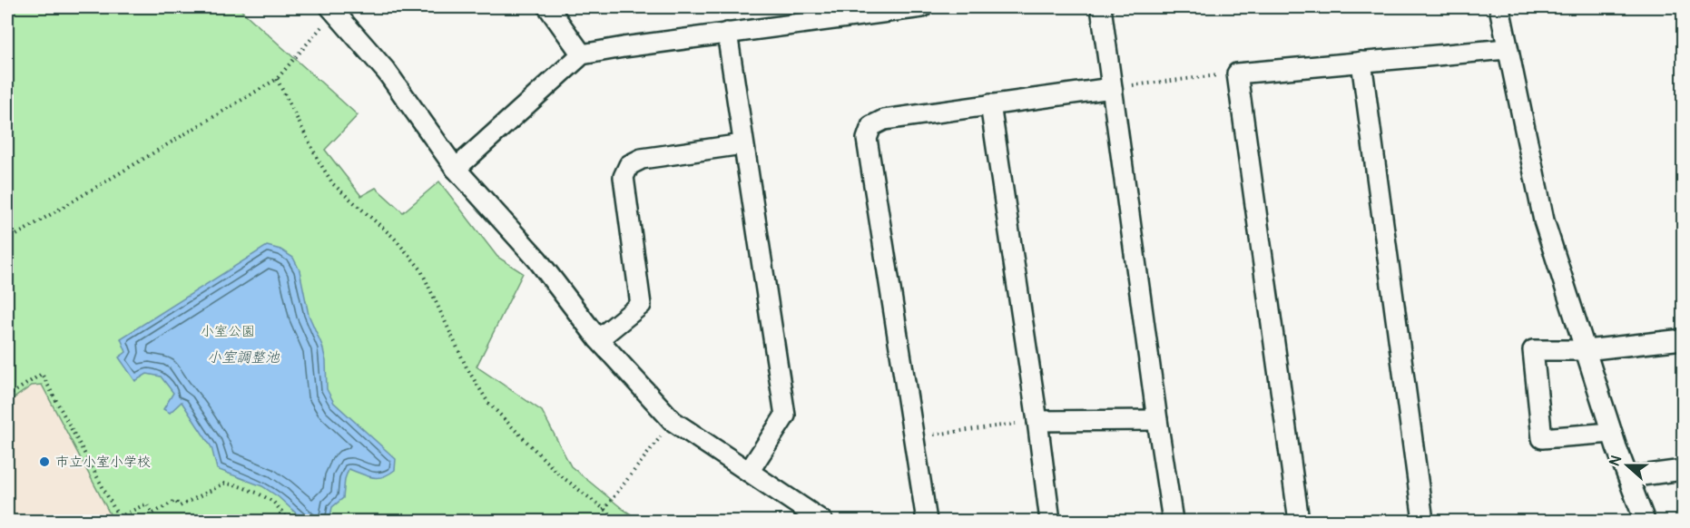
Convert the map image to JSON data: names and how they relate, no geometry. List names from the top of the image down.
{
  "water": ["小室調整池"],
  "parks": ["小室公園"],
  "places": ["市立小室小学校"],
  "north": "left"
}
